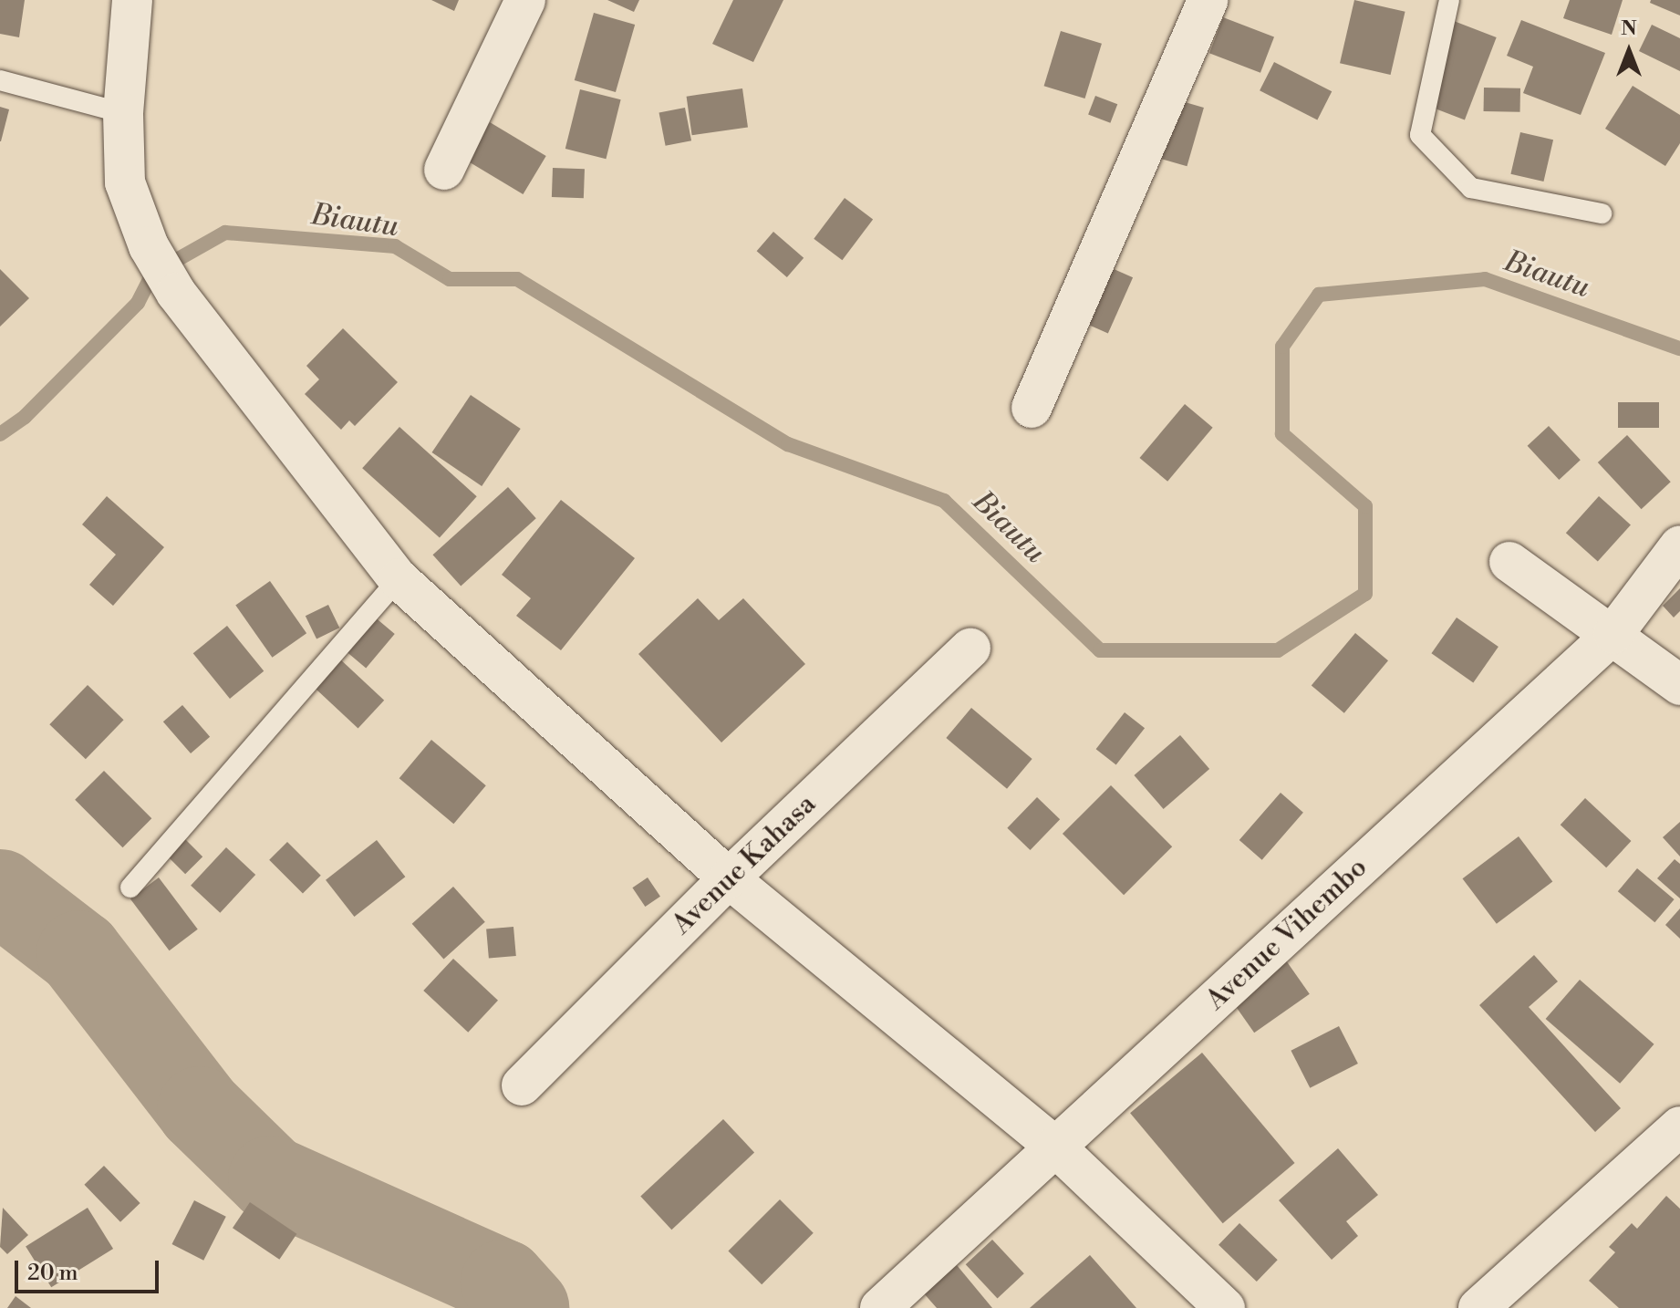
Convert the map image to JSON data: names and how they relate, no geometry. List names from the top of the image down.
{
  "streets": {
    "street": ["Avenue Kahasa", "Avenue Vihembo"]
  },
  "water": ["Biautu"],
  "scale_bar": "20 m",
  "north": "top"
}
